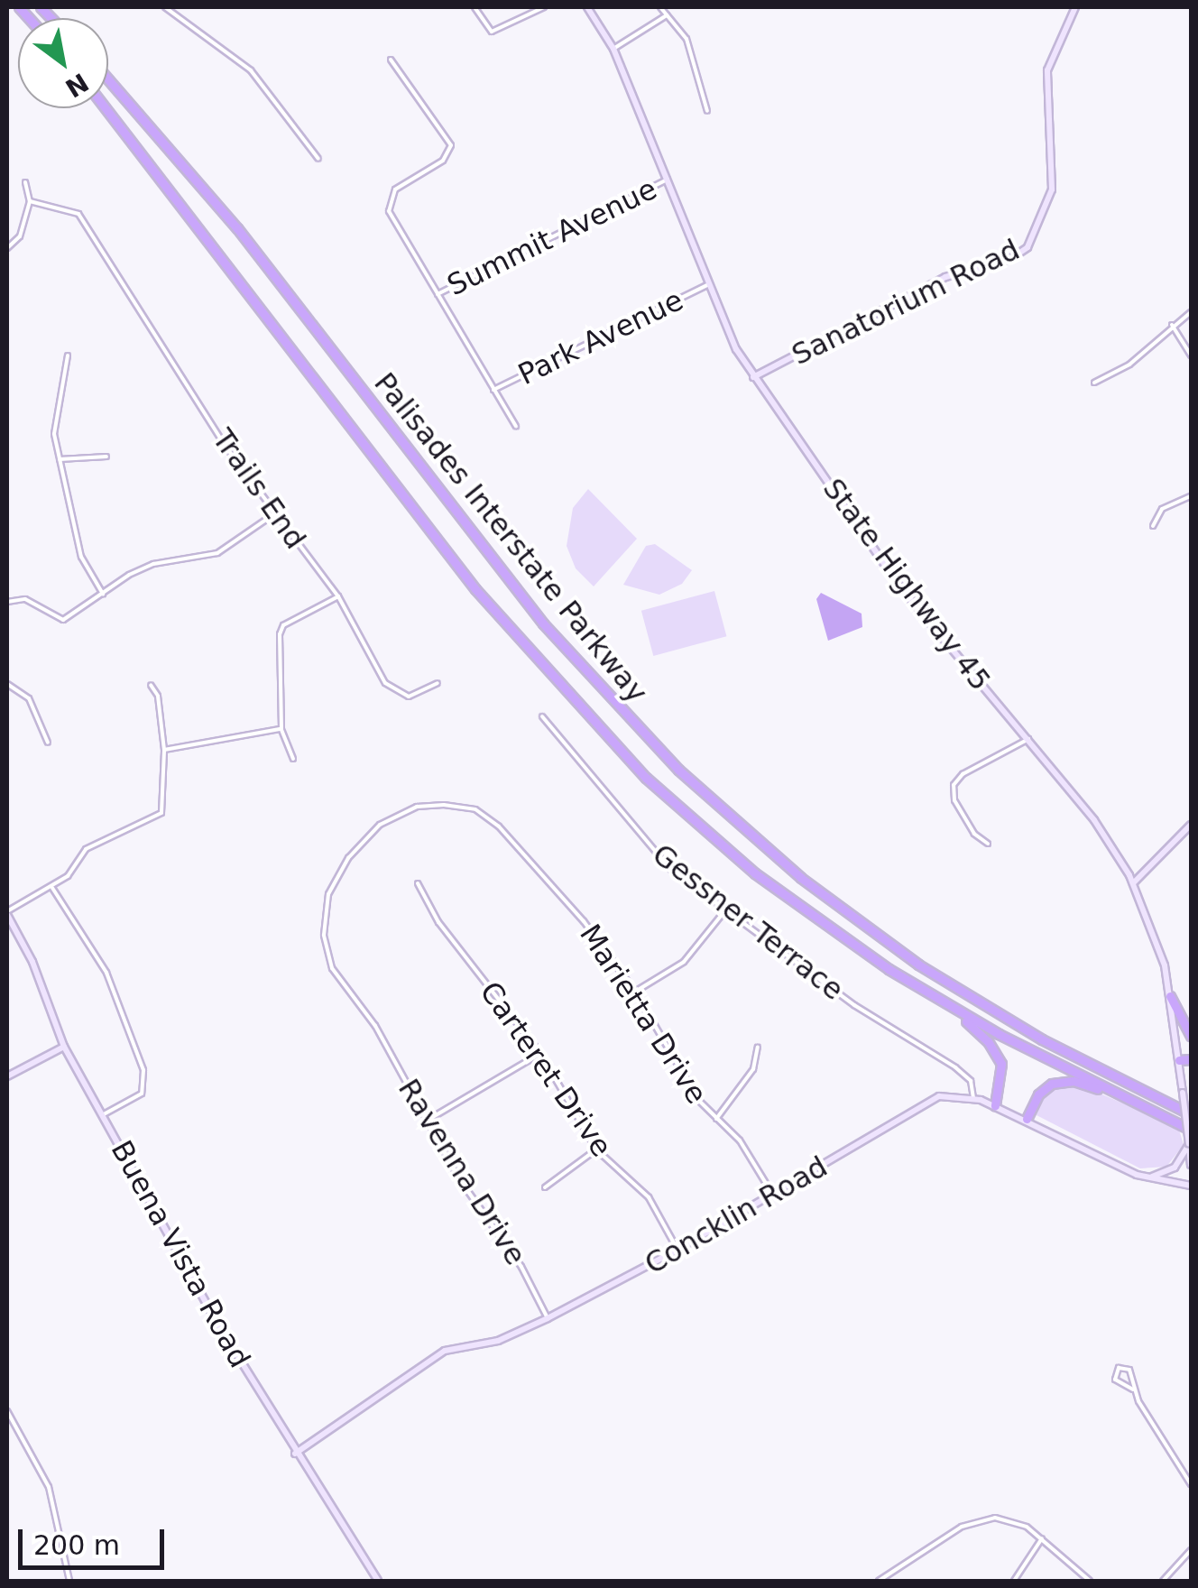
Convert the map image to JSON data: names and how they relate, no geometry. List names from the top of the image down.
{
  "streets": {
    "highway": ["Palisades Interstate Parkway"],
    "street": [
      "Summit Avenue",
      "Sanatorium Road",
      "Park Avenue",
      "Trails End",
      "State Highway 45",
      "Gessner Terrace",
      "Marietta Drive",
      "Carteret Drive",
      "Ravenna Drive",
      "Concklin Road",
      "Buena Vista Road"
    ]
  },
  "crossings": [
    ["Summit Avenue", "State Highway 45"],
    ["Sanatorium Road", "State Highway 45"],
    ["Park Avenue", "State Highway 45"],
    ["Gessner Terrace", "Concklin Road"],
    ["Marietta Drive", "Ravenna Drive"],
    ["Marietta Drive", "Concklin Road"],
    ["Carteret Drive", "Concklin Road"],
    ["Ravenna Drive", "Concklin Road"],
    ["Concklin Road", "Buena Vista Road"]
  ],
  "scale_bar": "200 m",
  "north": "bottom right"
}
